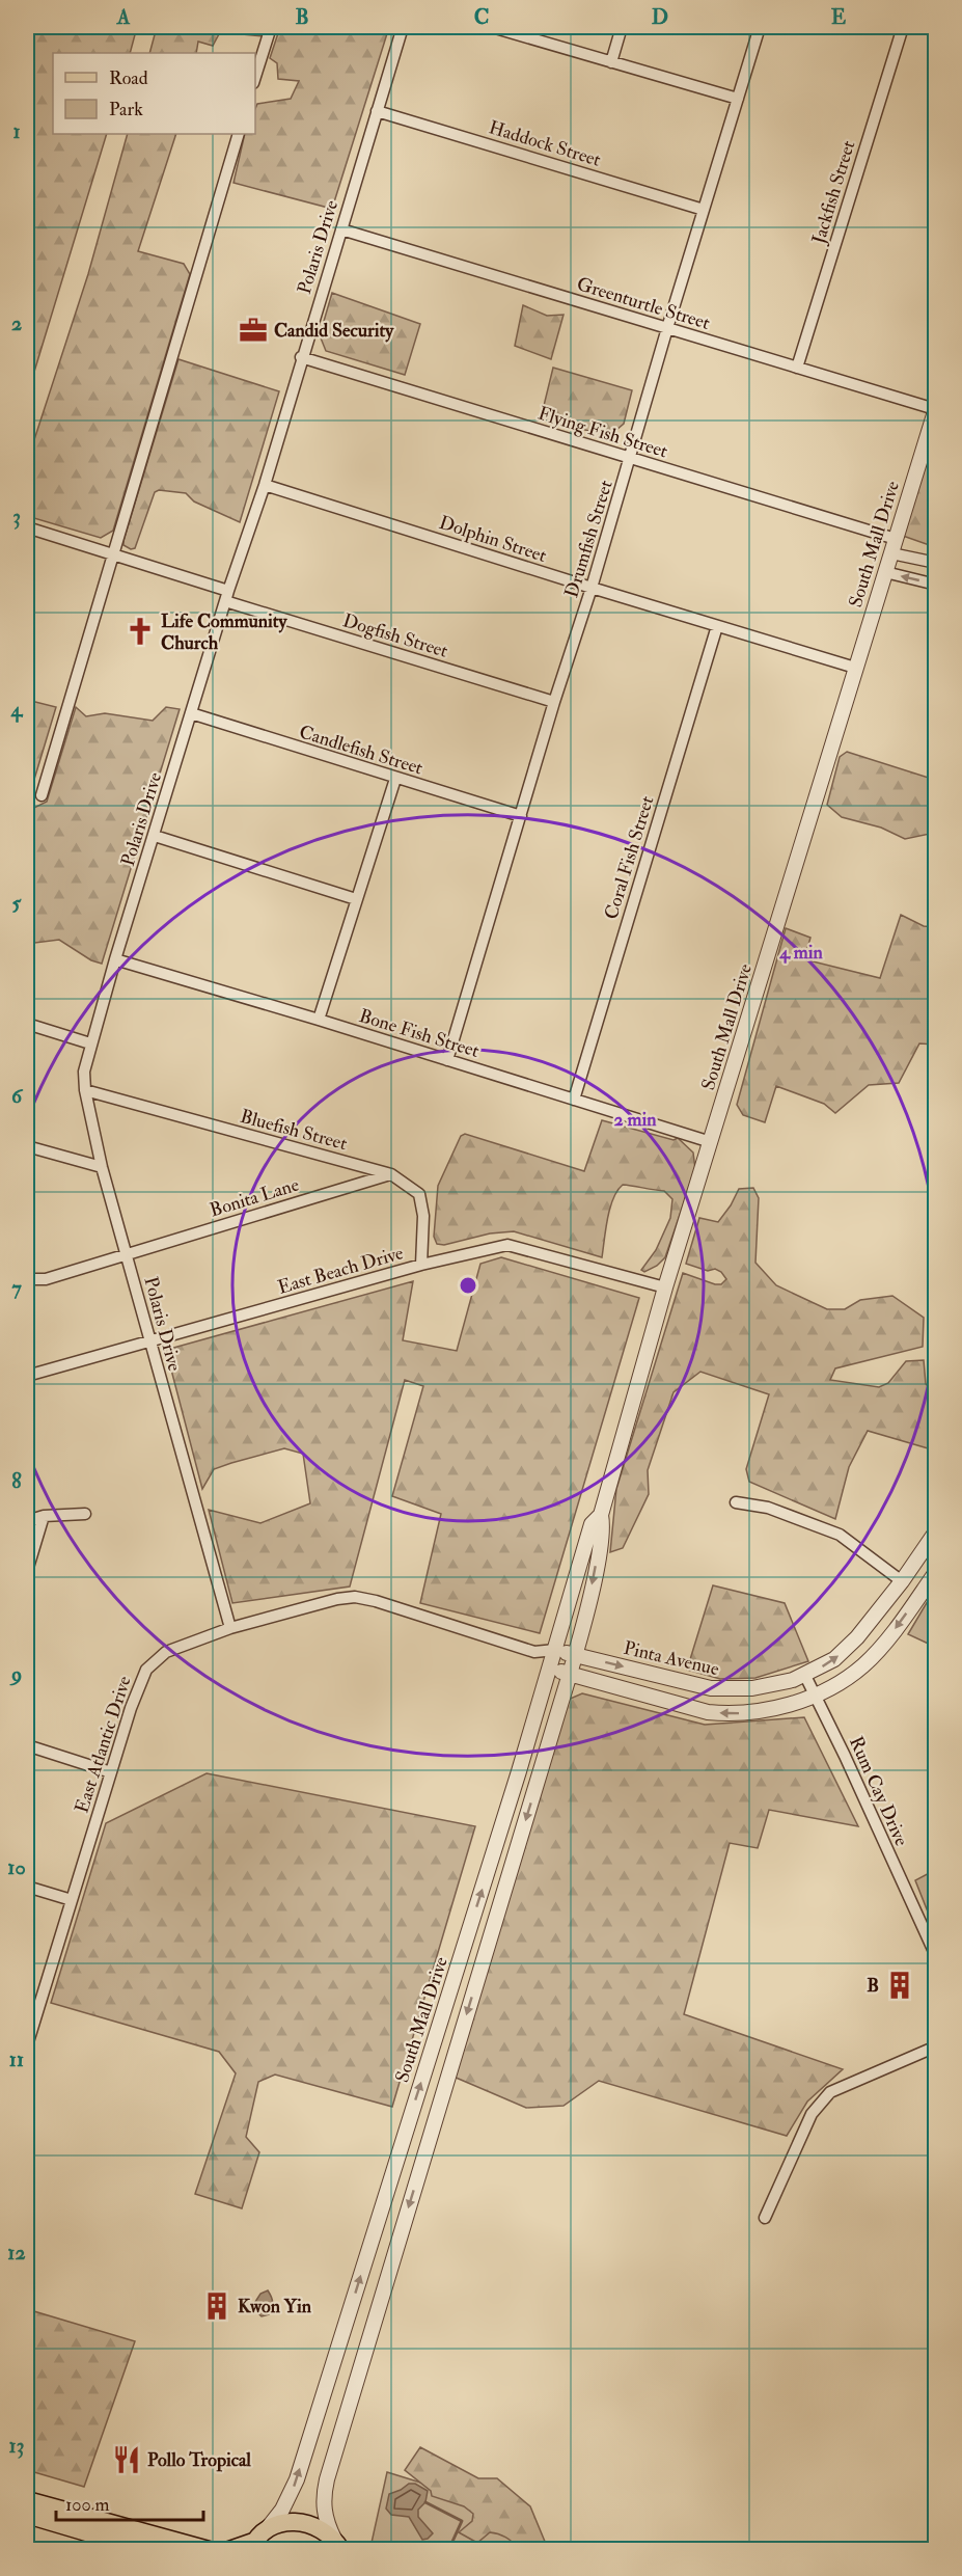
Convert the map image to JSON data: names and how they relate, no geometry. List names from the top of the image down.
{
  "streets": {
    "street": [
      "Haddock Street",
      "Jackfish Street",
      "Polaris Drive",
      "Greenturtle Street",
      "Flying Fish Street",
      "Dolphin Street",
      "Drumfish Street",
      "South Mall Drive",
      "Dogfish Street",
      "Candlefish Street",
      "Coral Fish Street",
      "Bone Fish Street",
      "Bluefish Street",
      "Bonita Lane",
      "East Beach Drive",
      "Pinta Avenue",
      "East Atlantic Drive",
      "Rum Cay Drive"
    ]
  },
  "crossings": [
    ["Haddock Street", "Polaris Drive"],
    ["Haddock Street", "Drumfish Street"],
    ["Jackfish Street", "Greenturtle Street"],
    ["Polaris Drive", "Greenturtle Street"],
    ["Polaris Drive", "Flying Fish Street"],
    ["Polaris Drive", "Dolphin Street"],
    ["Polaris Drive", "Dogfish Street"],
    ["Polaris Drive", "Candlefish Street"],
    ["Polaris Drive", "Bone Fish Street"],
    ["Polaris Drive", "Bluefish Street"],
    ["Polaris Drive", "Bonita Lane"],
    ["Polaris Drive", "East Beach Drive"],
    ["Polaris Drive", "East Atlantic Drive"],
    ["Greenturtle Street", "Drumfish Street"],
    ["Greenturtle Street", "South Mall Drive"],
    ["Flying Fish Street", "Drumfish Street"],
    ["Flying Fish Street", "South Mall Drive"],
    ["Dolphin Street", "Drumfish Street"],
    ["Dolphin Street", "South Mall Drive"],
    ["Dolphin Street", "Coral Fish Street"],
    ["Drumfish Street", "Dogfish Street"],
    ["Drumfish Street", "Candlefish Street"],
    ["Drumfish Street", "Bone Fish Street"],
    ["South Mall Drive", "Bone Fish Street"],
    ["South Mall Drive", "East Beach Drive"],
    ["South Mall Drive", "Pinta Avenue"],
    ["South Mall Drive", "East Atlantic Drive"],
    ["Coral Fish Street", "Bone Fish Street"],
    ["Bluefish Street", "Bonita Lane"],
    ["Bluefish Street", "East Beach Drive"],
    ["Pinta Avenue", "East Atlantic Drive"],
    ["Pinta Avenue", "Rum Cay Drive"]
  ],
  "places": {
    "office": ["Candid Security"],
    "church": ["Life Community Church"],
    "building": ["B", "Kwon Yin"],
    "restaurant": ["Pollo Tropical"]
  },
  "legend": ["Road", "Park"],
  "scale_bar": "100 m",
  "grid": {
    "columns": [
      "A",
      "B",
      "C",
      "D",
      "E"
    ],
    "rows": [
      "1",
      "2",
      "3",
      "4",
      "5",
      "6",
      "7",
      "8",
      "9",
      "10",
      "11",
      "12",
      "13"
    ]
  },
  "rings": ["4 min", "2 min"]
}
